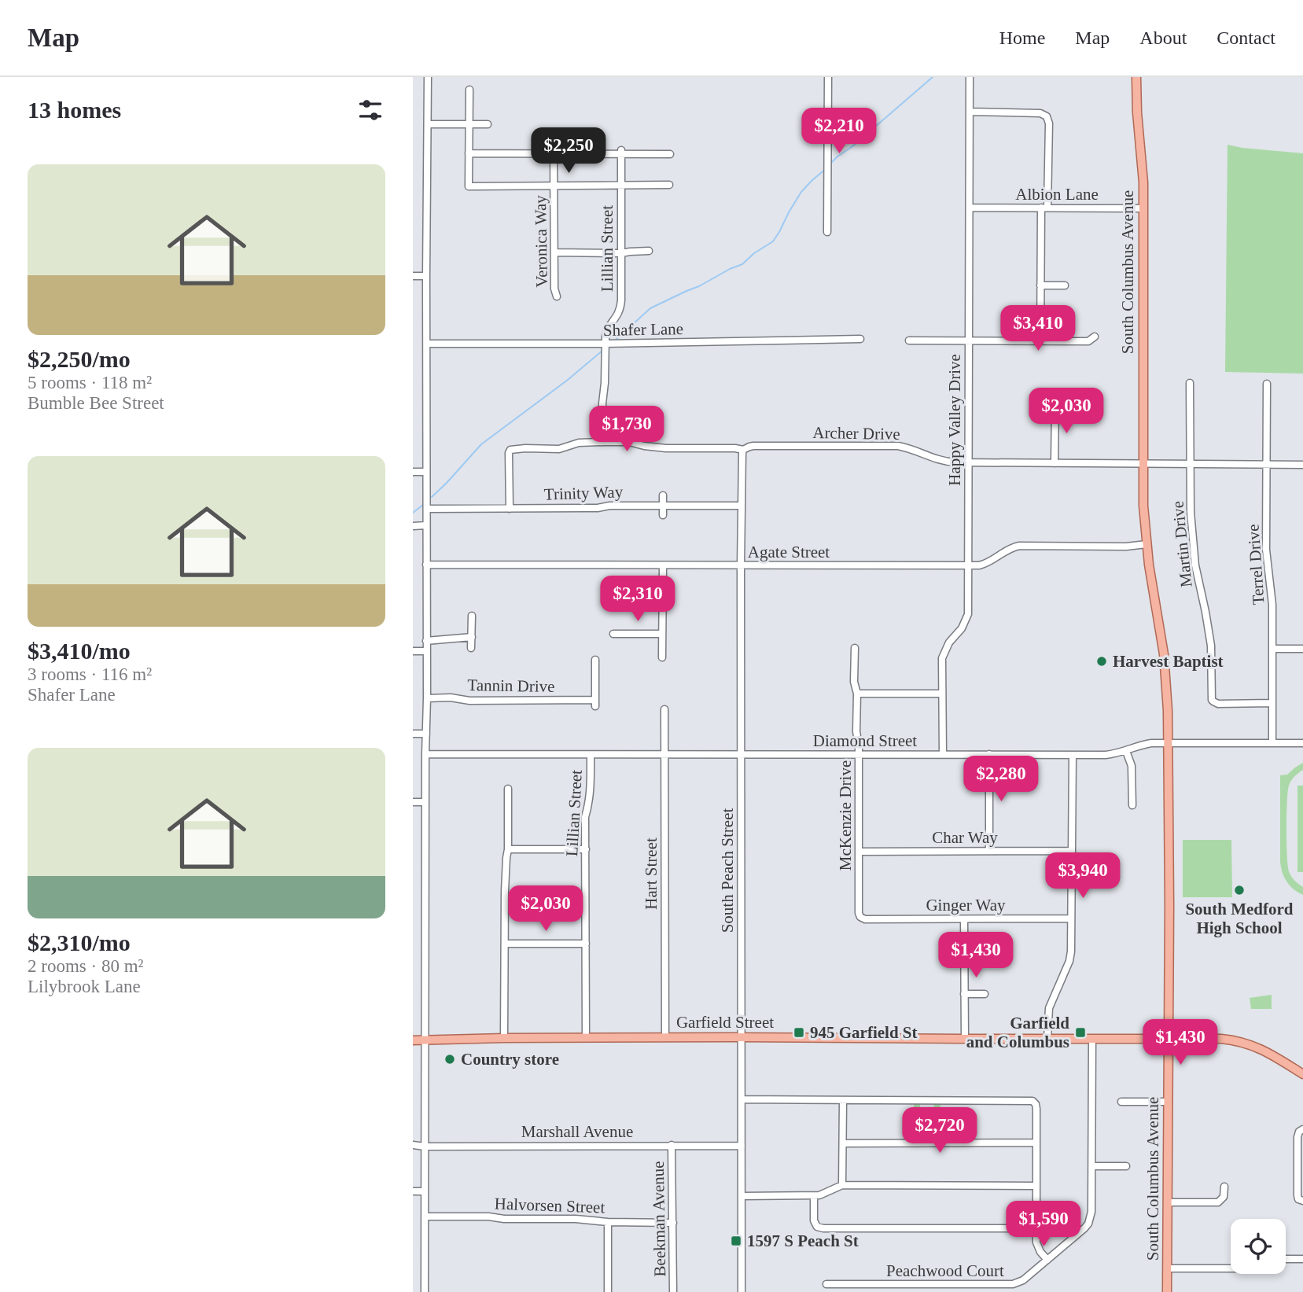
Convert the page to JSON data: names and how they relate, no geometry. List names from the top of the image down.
{
  "streets": {
    "main road": ["South Columbus Avenue", "Garfield Street"],
    "street": [
      "Albion Lane",
      "Veronica Way",
      "Lillian Street",
      "Shafer Lane",
      "Happy Valley Drive",
      "Archer Drive",
      "Trinity Way",
      "Martin Drive",
      "Agate Street",
      "Terrel Drive",
      "Tannin Drive",
      "Diamond Street",
      "McKenzie Drive",
      "Char Way",
      "South Peach Street",
      "Hart Street",
      "Ginger Way",
      "Marshall Avenue",
      "Halvorsen Street",
      "Beekman Avenue",
      "Peachwood Court"
    ]
  },
  "crossings": [
    ["Albion Lane", "South Columbus Avenue"],
    ["Albion Lane", "Happy Valley Drive"],
    ["Lillian Street", "Shafer Lane"],
    ["Lillian Street", "Archer Drive"],
    ["Lillian Street", "Diamond Street"],
    ["Lillian Street", "Garfield Street"],
    ["South Columbus Avenue", "Archer Drive"],
    ["South Columbus Avenue", "Agate Street"],
    ["South Columbus Avenue", "Diamond Street"],
    ["South Columbus Avenue", "Garfield Street"],
    ["Happy Valley Drive", "Archer Drive"],
    ["Happy Valley Drive", "Agate Street"],
    ["Happy Valley Drive", "Diamond Street"],
    ["Archer Drive", "Trinity Way"],
    ["Archer Drive", "Martin Drive"],
    ["Archer Drive", "Terrel Drive"],
    ["Archer Drive", "South Peach Street"],
    ["Trinity Way", "South Peach Street"],
    ["Martin Drive", "Terrel Drive"],
    ["Agate Street", "South Peach Street"],
    ["Terrel Drive", "Diamond Street"],
    ["Diamond Street", "McKenzie Drive"],
    ["Diamond Street", "South Peach Street"],
    ["Diamond Street", "Hart Street"],
    ["McKenzie Drive", "Char Way"],
    ["McKenzie Drive", "Ginger Way"],
    ["South Peach Street", "Garfield Street"],
    ["South Peach Street", "Marshall Avenue"],
    ["Hart Street", "Garfield Street"],
    ["Garfield Street", "Peachwood Court"],
    ["Marshall Avenue", "Beekman Avenue"],
    ["Halvorsen Street", "Beekman Avenue"]
  ],
  "places": {
    "other": ["Harvest Baptist", "South Medford High School", "Country store"],
    "transit": ["945 Garfield St", "Garfield and Columbus", "1597 S Peach St"]
  },
  "page": {
    "header": "Map",
    "nav": [
      "Home",
      "Map",
      "About",
      "Contact"
    ],
    "heading": "13 homes",
    "price": [
      "$2,210",
      "$2,250",
      "$3,410",
      "$2,030",
      "$1,730",
      "$2,310",
      "$2,280",
      "$3,940",
      "$2,030",
      "$1,430",
      "$1,430",
      "$2,720",
      "$1,590"
    ],
    "list": [
      {
        "name": "$2,250/mo",
        "note": "5 rooms · 118 m² · Bumble Bee Street"
      },
      {
        "name": "$3,410/mo",
        "note": "3 rooms · 116 m² · Shafer Lane"
      },
      {
        "name": "$2,310/mo",
        "note": "2 rooms · 80 m² · Lilybrook Lane"
      }
    ]
  }
}
